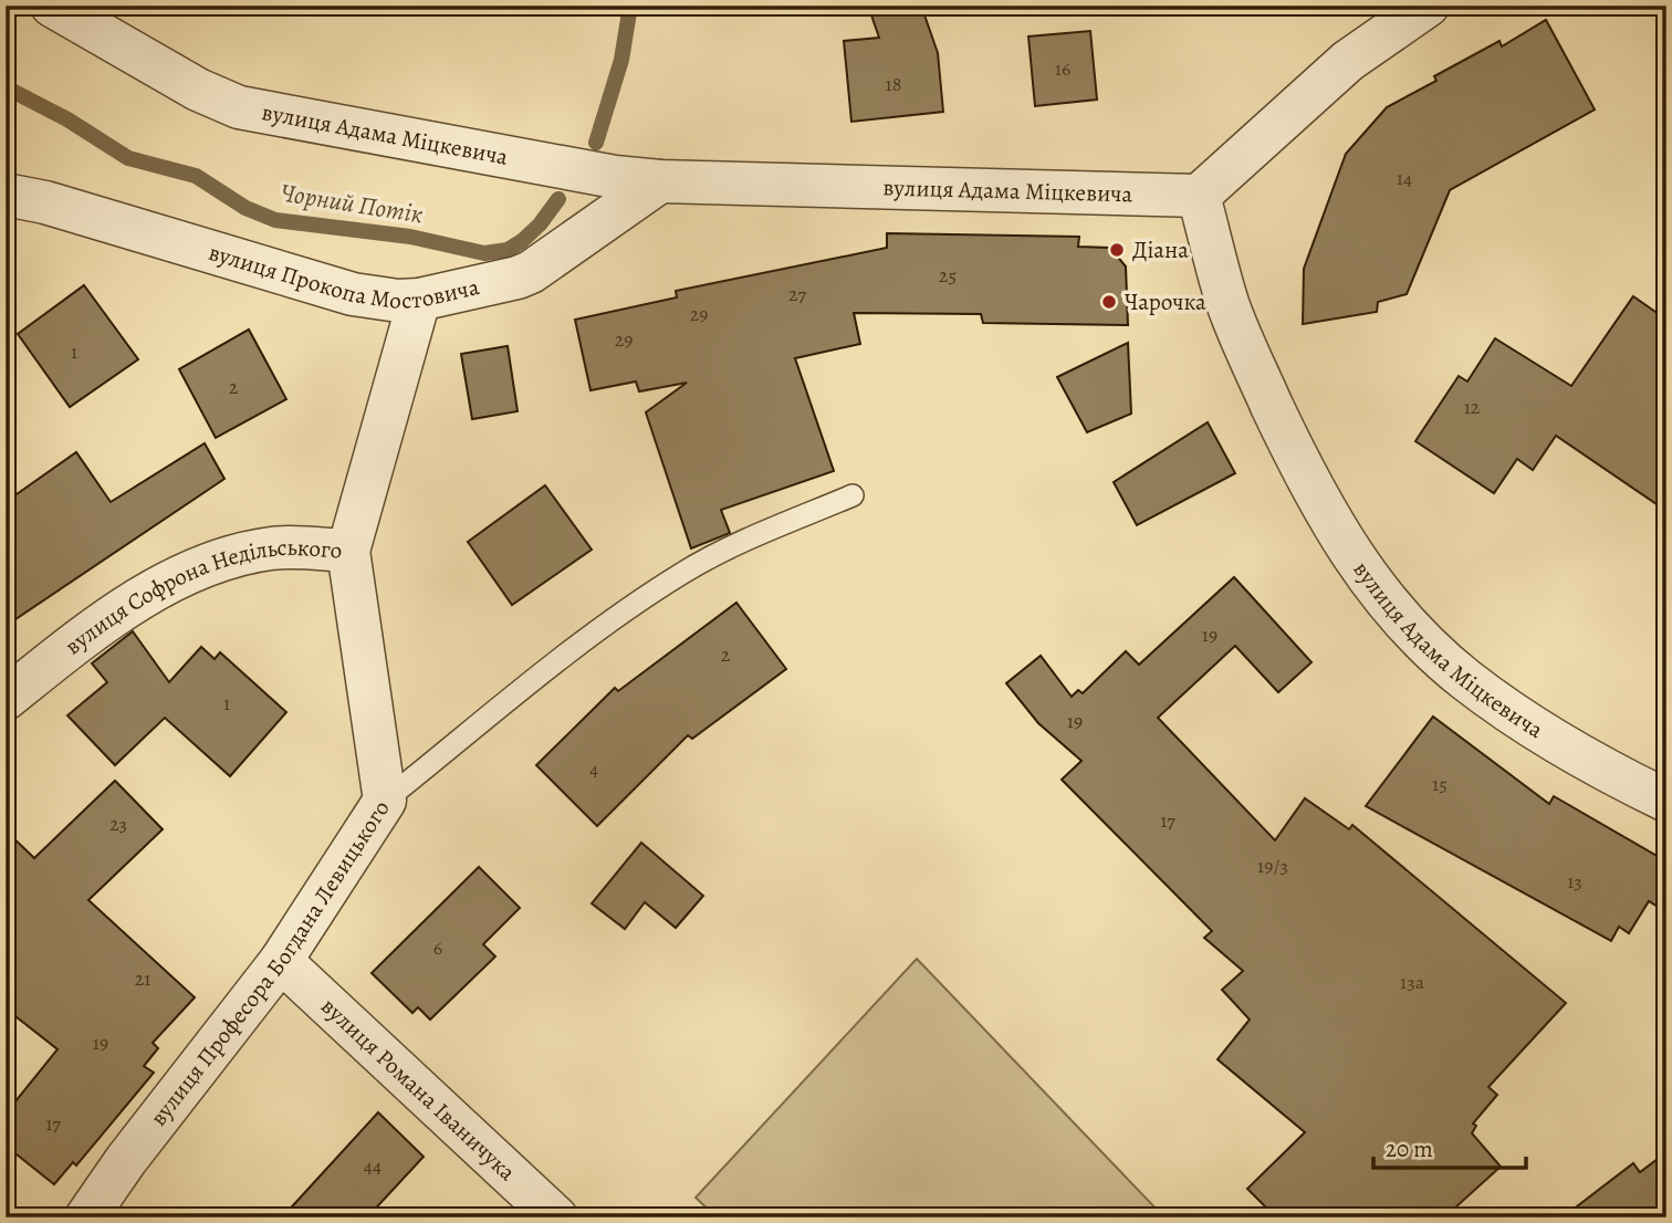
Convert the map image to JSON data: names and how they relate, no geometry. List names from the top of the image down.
{
  "streets": {
    "street": [
      "вулиця Адама Міцкевича",
      "вулиця Прокопа Мостовича",
      "вулиця Софрона Недільського",
      "вулиця Професора Богдана Левицького",
      "вулиця Романа Іваничука"
    ]
  },
  "crossings": [
    ["вулиця Адама Міцкевича", "вулиця Прокопа Мостовича"],
    ["вулиця Прокопа Мостовича", "вулиця Софрона Недільського"],
    ["вулиця Софрона Недільського", "вулиця Професора Богдана Левицького"],
    ["вулиця Професора Богдана Левицького", "вулиця Романа Іваничука"]
  ],
  "water": ["Чорний Потік"],
  "places": ["Діана", "Чарочка"],
  "house_numbers": [
    "16",
    "18",
    "14",
    "25",
    "27",
    "29",
    "29",
    "1",
    "2",
    "12",
    "19",
    "2",
    "1",
    "19",
    "4",
    "15",
    "17",
    "23",
    "19/3",
    "13",
    "6",
    "21",
    "13а",
    "19",
    "17",
    "44"
  ],
  "scale_bar": "20 m"
}
